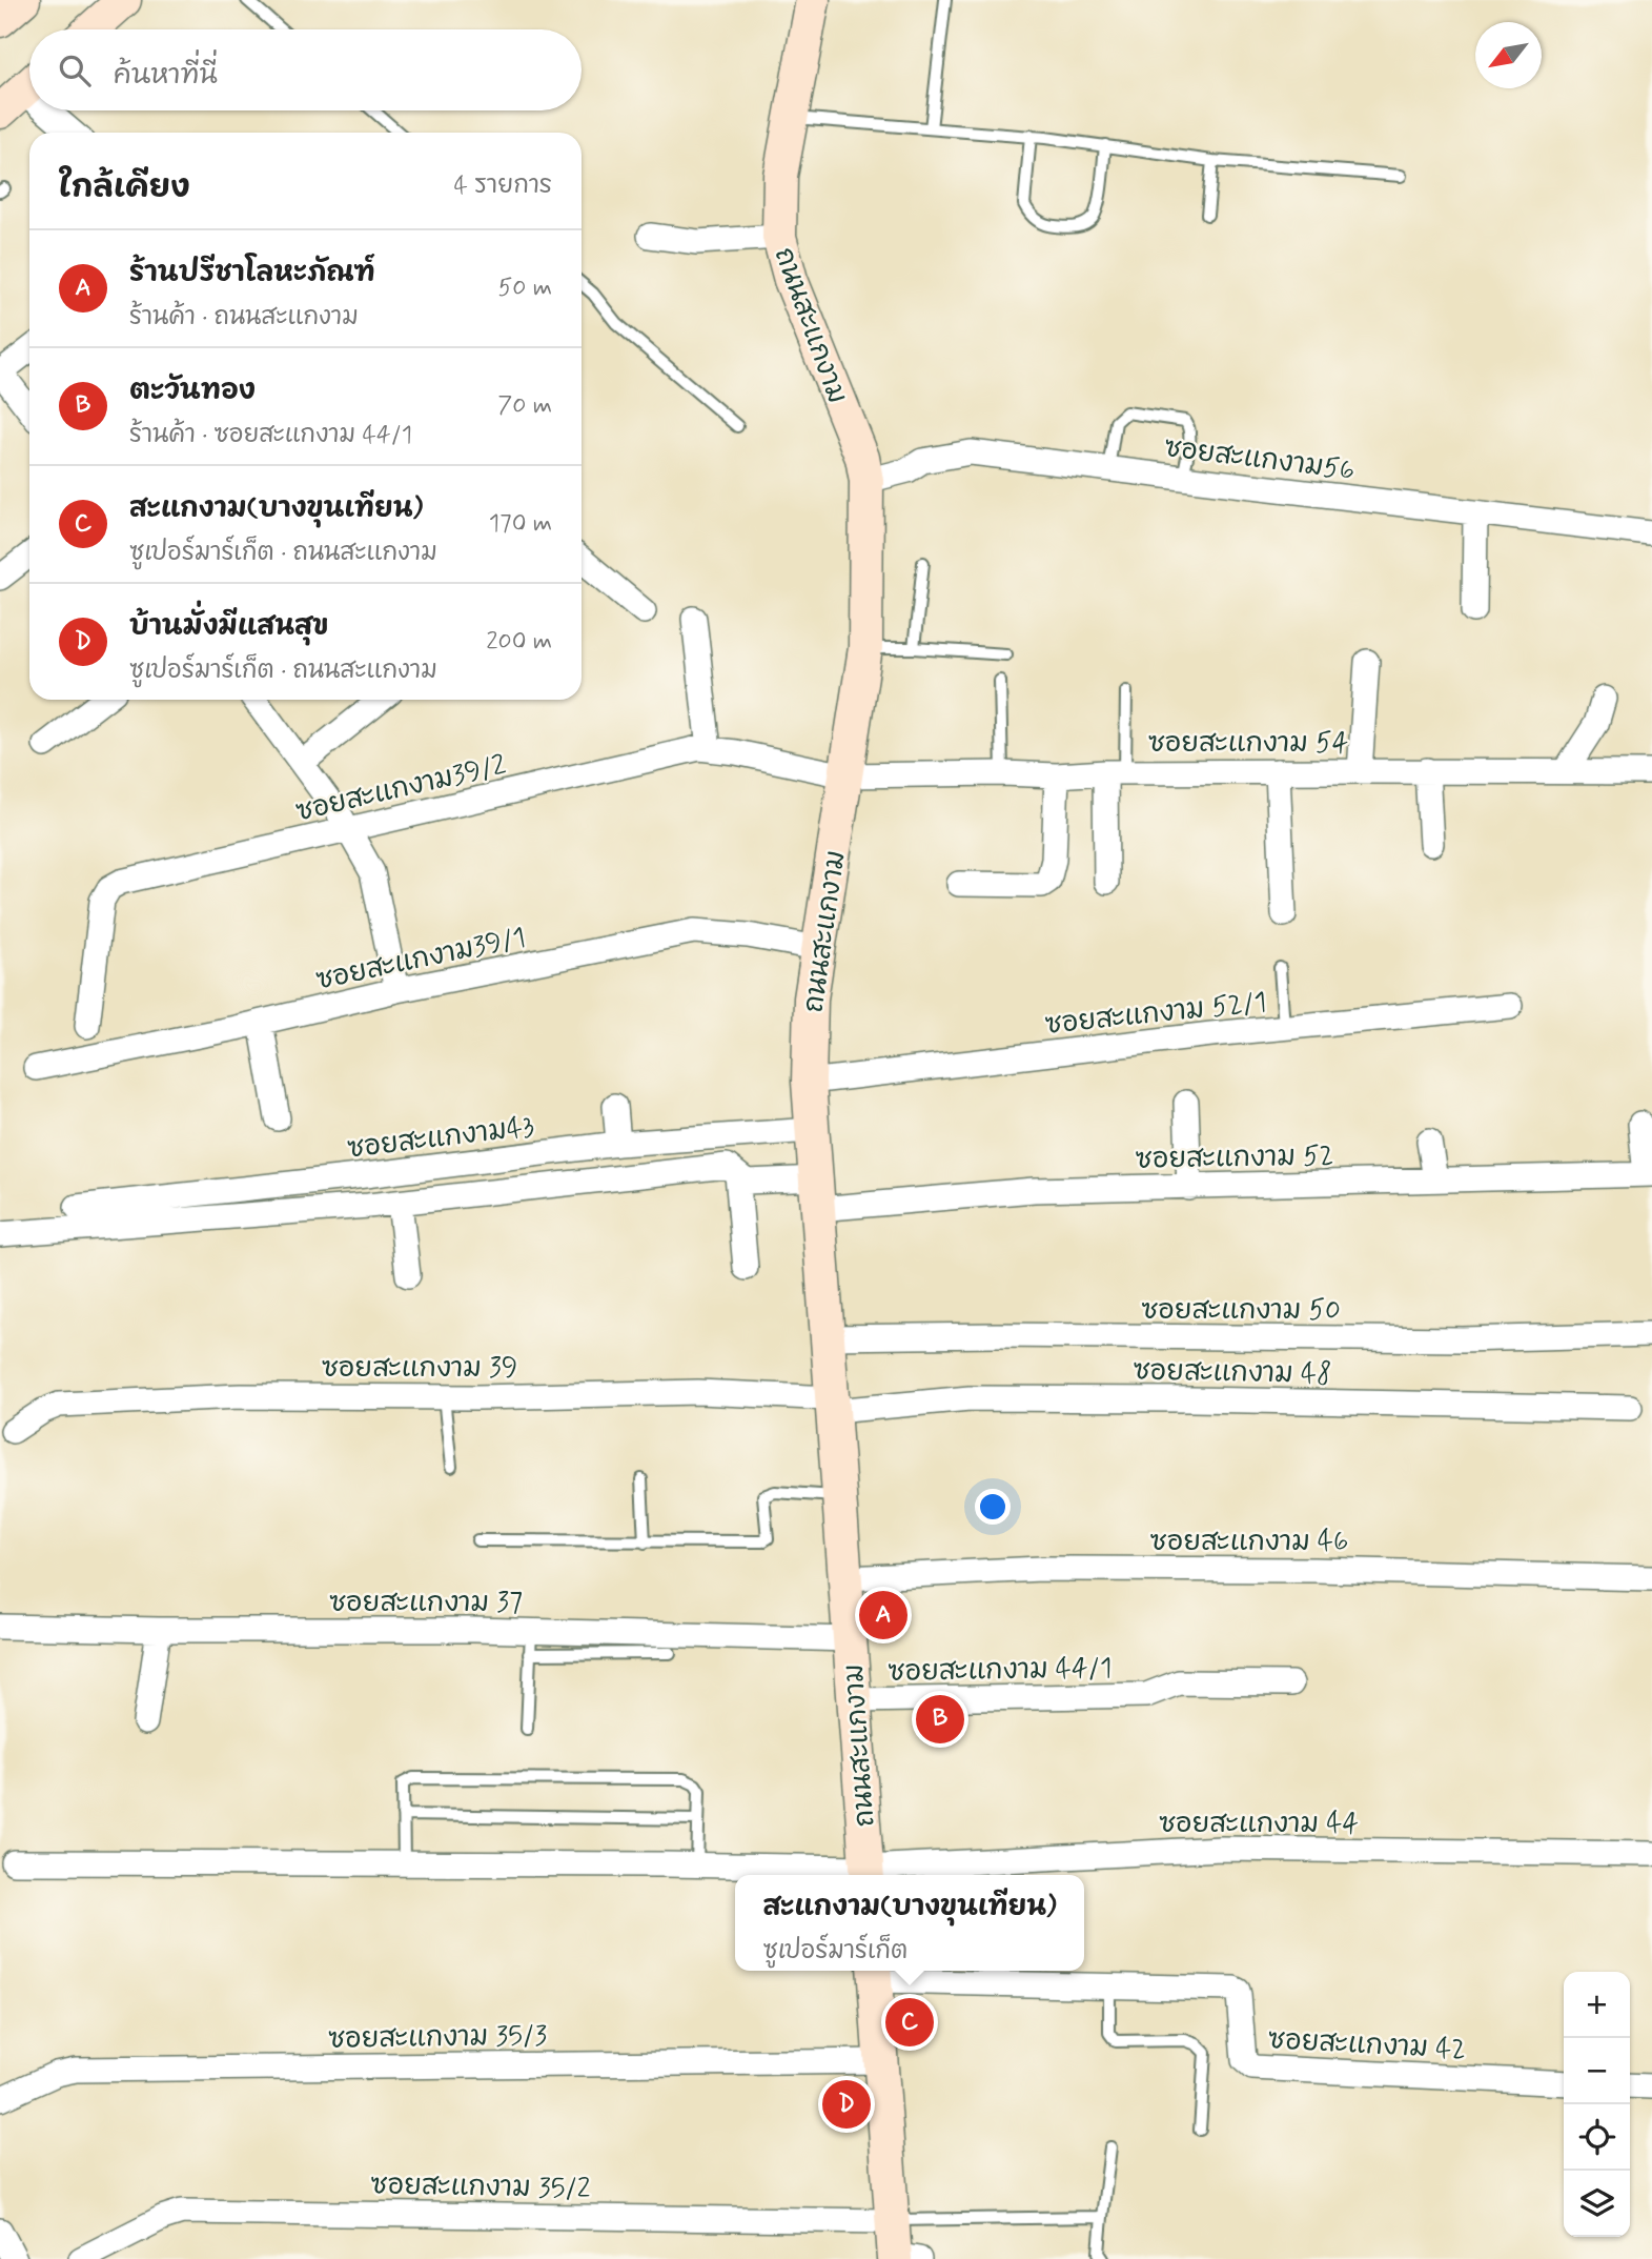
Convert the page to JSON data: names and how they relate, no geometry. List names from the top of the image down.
{
  "streets": {
    "street": [
      "ถนนสะแกงาม",
      "ซอยสะแกงาม56",
      "ซอยสะแกงาม 54",
      "ซอยสะแกงาม39/2",
      "ซอยสะแกงาม39/1",
      "ซอยสะแกงาม 52/1",
      "ซอยสะแกงาม43",
      "ซอยสะแกงาม 52",
      "ซอยสะแกงาม 50",
      "ซอยสะแกงาม 39",
      "ซอยสะแกงาม 48",
      "ซอยสะแกงาม 46",
      "ซอยสะแกงาม 37",
      "ซอยสะแกงาม 44/1",
      "ซอยสะแกงาม 44",
      "ซอยสะแกงาม 35/3",
      "ซอยสะแกงาม 42",
      "ซอยสะแกงาม 35/2"
    ]
  },
  "crossings": [
    ["ถนนสะแกงาม", "ซอยสะแกงาม56"],
    ["ถนนสะแกงาม", "ซอยสะแกงาม 54"],
    ["ถนนสะแกงาม", "ซอยสะแกงาม39/2"],
    ["ถนนสะแกงาม", "ซอยสะแกงาม39/1"],
    ["ถนนสะแกงาม", "ซอยสะแกงาม 52/1"],
    ["ถนนสะแกงาม", "ซอยสะแกงาม43"],
    ["ถนนสะแกงาม", "ซอยสะแกงาม 52"],
    ["ถนนสะแกงาม", "ซอยสะแกงาม 50"],
    ["ถนนสะแกงาม", "ซอยสะแกงาม 39"],
    ["ถนนสะแกงาม", "ซอยสะแกงาม 48"],
    ["ถนนสะแกงาม", "ซอยสะแกงาม 46"],
    ["ถนนสะแกงาม", "ซอยสะแกงาม 37"],
    ["ถนนสะแกงาม", "ซอยสะแกงาม 44/1"],
    ["ถนนสะแกงาม", "ซอยสะแกงาม 44"],
    ["ซอยสะแกงาม 54", "ซอยสะแกงาม39/2"],
    ["ซอยสะแกงาม 39", "ซอยสะแกงาม 48"]
  ],
  "north": "bottom left",
  "page": {
    "search": "ค้นหาที่นี่",
    "heading": ["ใกล้เคียง", "4 รายการ"],
    "list": [
      {
        "mark": "A",
        "name": "ร้านปรีชาโลหะภัณฑ์",
        "note": "ร้านค้า · ถนนสะแกงาม",
        "value": "50 m"
      },
      {
        "mark": "B",
        "name": "ตะวันทอง",
        "note": "ร้านค้า · ซอยสะแกงาม 44/1",
        "value": "70 m"
      },
      {
        "mark": "C",
        "name": "สะแกงาม(บางขุนเทียน)",
        "note": "ซูเปอร์มาร์เก็ต · ถนนสะแกงาม",
        "value": "170 m"
      },
      {
        "mark": "D",
        "name": "บ้านมั่งมีแสนสุข",
        "note": "ซูเปอร์มาร์เก็ต · ถนนสะแกงาม",
        "value": "200 m"
      }
    ],
    "pins": [
      "A",
      "B",
      "C",
      "D"
    ],
    "popup": ["สะแกงาม(บางขุนเทียน)", "ซูเปอร์มาร์เก็ต"],
    "map_buttons": ["+", "−"]
  }
}
